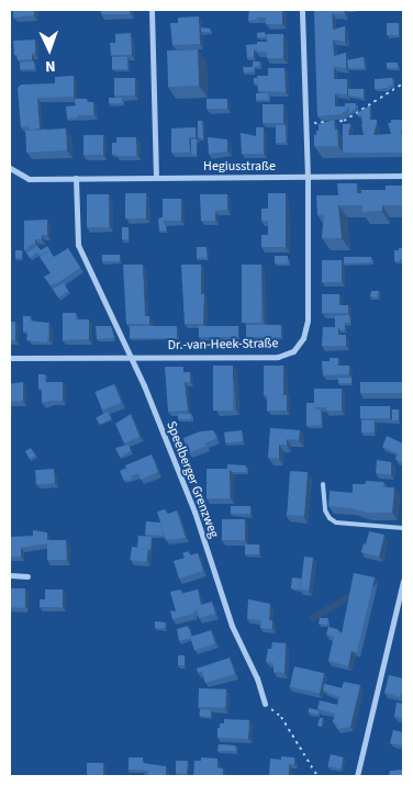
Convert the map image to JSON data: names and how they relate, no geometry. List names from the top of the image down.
{
  "streets": {
    "street": ["Hegiusstraße", "Dr.-van-Heek-Straße", "Speelberger Grenzweg"]
  },
  "crossings": [
    ["Hegiusstraße", "Dr.-van-Heek-Straße"],
    ["Hegiusstraße", "Speelberger Grenzweg"],
    ["Dr.-van-Heek-Straße", "Speelberger Grenzweg"]
  ],
  "north": "bottom"
}
